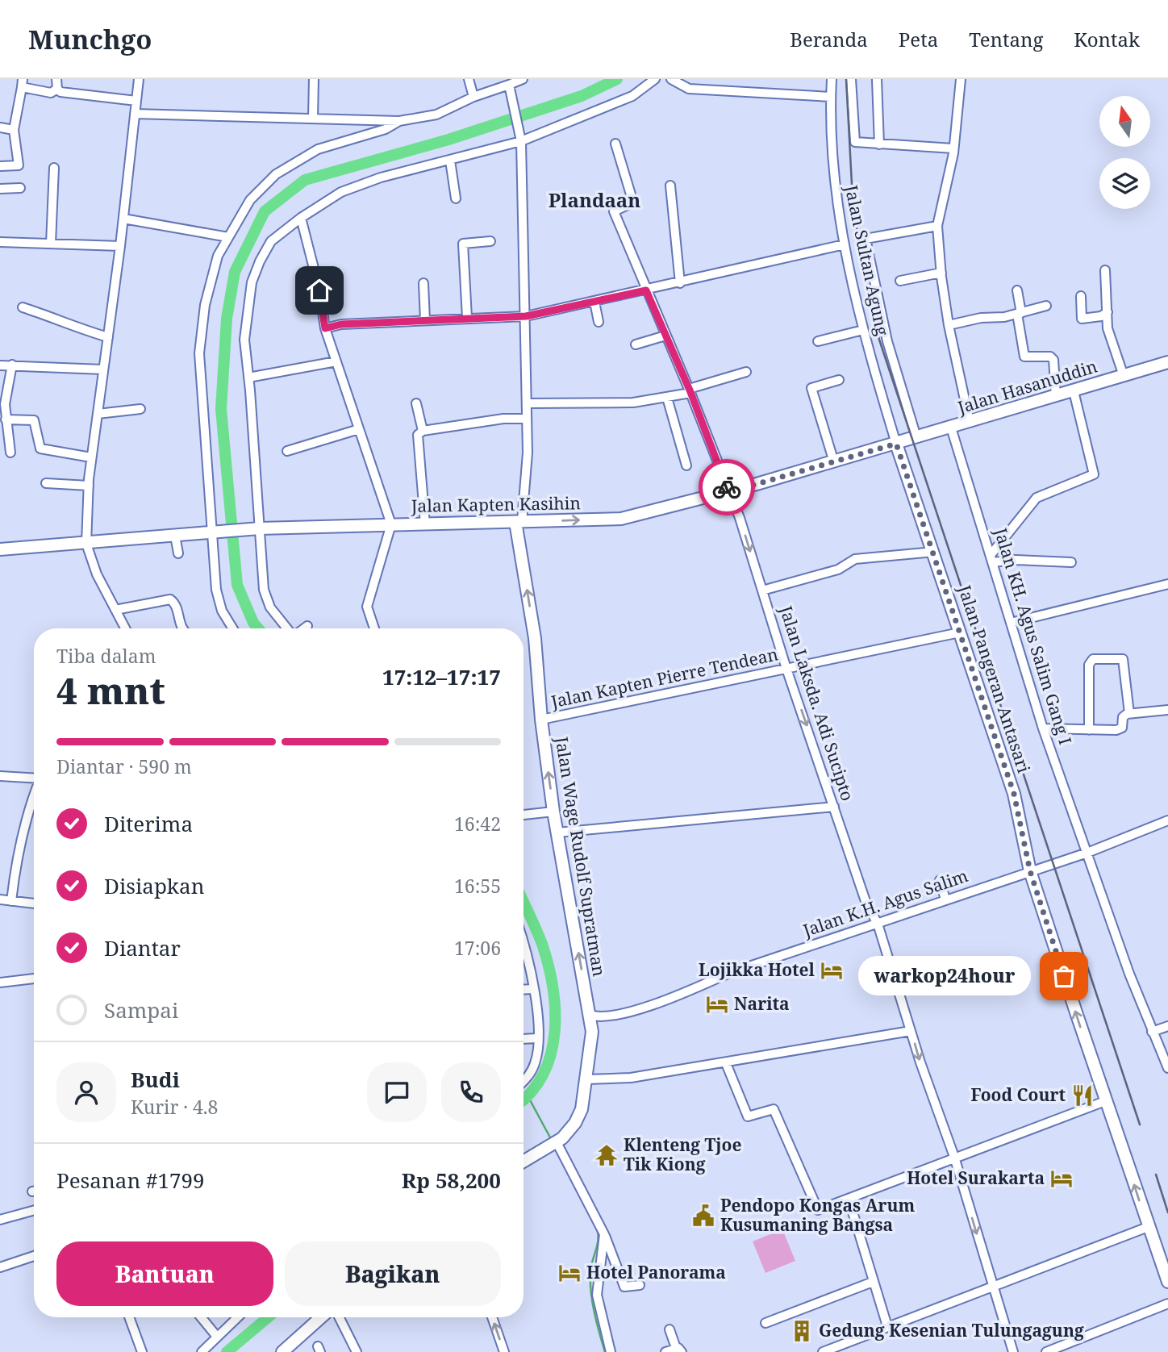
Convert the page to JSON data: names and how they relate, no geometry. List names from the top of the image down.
{
  "streets": {
    "main road": [
      "Jalan Hasanuddin",
      "Jalan Kapten Kasihin",
      "Jalan Pangeran Antasari",
      "Jalan Wage Rudolf Supratman"
    ],
    "street": [
      "Jalan Sultan Agung",
      "Jalan KH. Agus Salim Gang I",
      "Jalan Kapten Pierre Tendean",
      "Jalan Laksda. Adi Sucipto",
      "Jalan K.H. Agus Salim"
    ]
  },
  "crossings": [
    ["Jalan Sultan Agung", "Jalan Hasanuddin"],
    ["Jalan Sultan Agung", "Jalan Kapten Kasihin"],
    ["Jalan Sultan Agung", "Jalan Pangeran Antasari"],
    ["Jalan Hasanuddin", "Jalan Kapten Kasihin"],
    ["Jalan Hasanuddin", "Jalan KH. Agus Salim Gang I"],
    ["Jalan Hasanuddin", "Jalan Pangeran Antasari"],
    ["Jalan Kapten Kasihin", "Jalan Pangeran Antasari"],
    ["Jalan Kapten Kasihin", "Jalan Laksda. Adi Sucipto"],
    ["Jalan Kapten Kasihin", "Jalan Wage Rudolf Supratman"],
    ["Jalan KH. Agus Salim Gang I", "Jalan K.H. Agus Salim"],
    ["Jalan Kapten Pierre Tendean", "Jalan Pangeran Antasari"],
    ["Jalan Kapten Pierre Tendean", "Jalan Laksda. Adi Sucipto"],
    ["Jalan Kapten Pierre Tendean", "Jalan Wage Rudolf Supratman"],
    ["Jalan Pangeran Antasari", "Jalan K.H. Agus Salim"],
    ["Jalan Laksda. Adi Sucipto", "Jalan K.H. Agus Salim"],
    ["Jalan Wage Rudolf Supratman", "Jalan K.H. Agus Salim"]
  ],
  "one_way": ["Jalan Pangeran Antasari", "Jalan Laksda. Adi Sucipto", "Jalan Wage Rudolf Supratman"],
  "districts": ["Plandaan"],
  "places": {
    "hotel": [
      "Lojikka Hotel",
      "Narita",
      "Hotel Surakarta",
      "Hotel Panorama"
    ],
    "other": ["warkop24hour"],
    "restaurant": ["Food Court"],
    "temple": ["Klenteng Tjoe Tik Kiong"],
    "public building": ["Pendopo Kongas Arum Kusumaning Bangsa"],
    "building": ["Gedung Kesenian Tulungagung"]
  },
  "north": "top",
  "page": {
    "header": "Munchgo",
    "nav": [
      "Beranda",
      "Peta",
      "Tentang",
      "Kontak"
    ],
    "heading": ["4 mnt", "Tiba dalam", "17:12–17:17"],
    "panel": [
      "Budi",
      "Kurir · 4.8",
      "Pesanan #1799",
      "Rp 58,200"
    ],
    "bar": "Diantar · 590 m",
    "list": [
      ["Diterima", "16:42"],
      ["Disiapkan", "16:55"],
      ["Diantar", "17:06"],
      "Sampai"
    ],
    "bubble": "warkop24hour",
    "buttons": ["Bantuan", "Bagikan"]
  }
}
